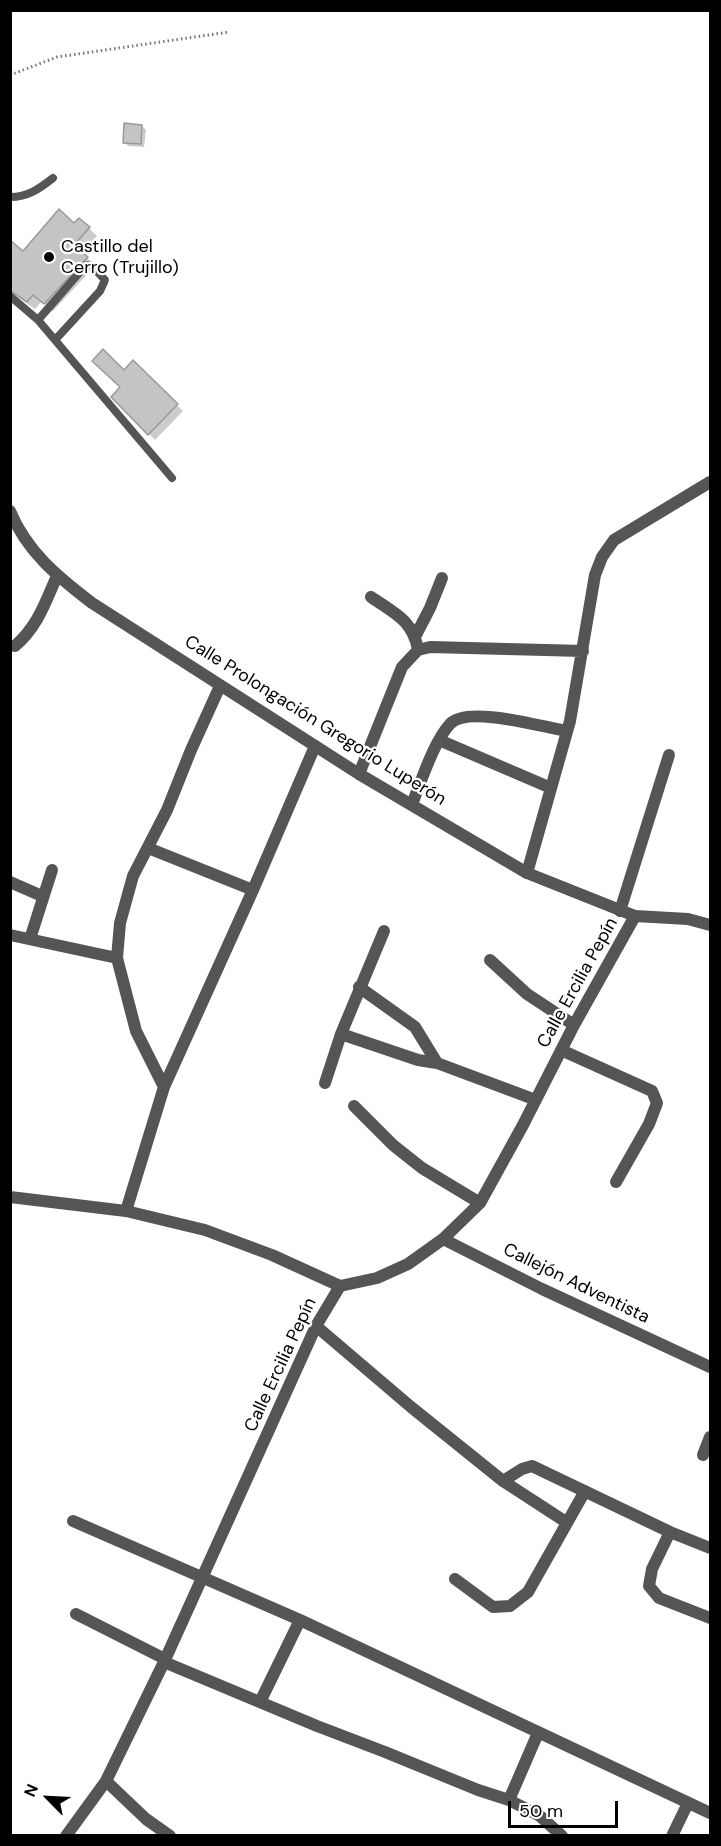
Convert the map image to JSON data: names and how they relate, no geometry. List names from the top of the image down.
{
  "streets": {
    "street": ["Calle Prolongación Gregorio Luperón", "Calle Ercilia Pepín", "Callejón Adventista"]
  },
  "crossings": [
    ["Calle Prolongación Gregorio Luperón", "Calle Ercilia Pepín"],
    ["Calle Ercilia Pepín", "Callejón Adventista"]
  ],
  "places": ["Castillo del Cerro (Trujillo)"],
  "scale_bar": "50 m",
  "north": "top left"
}
